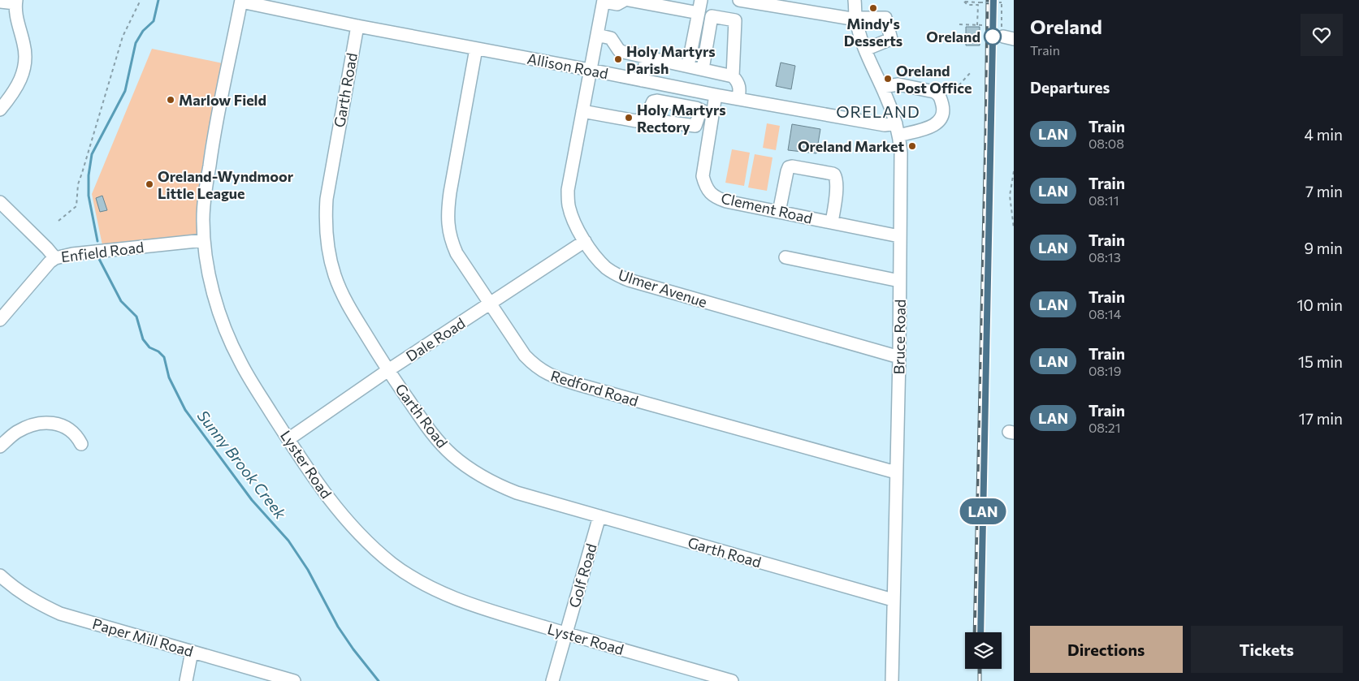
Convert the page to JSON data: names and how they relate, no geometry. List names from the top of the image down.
{
  "streets": {
    "street": [
      "Allison Road",
      "Garth Road",
      "Clement Road",
      "Enfield Road",
      "Ulmer Avenue",
      "Bruce Road",
      "Dale Road",
      "Redford Road",
      "Lyster Road",
      "Golf Road",
      "Paper Mill Road"
    ]
  },
  "crossings": [
    ["Allison Road", "Garth Road"],
    ["Allison Road", "Clement Road"],
    ["Allison Road", "Ulmer Avenue"],
    ["Allison Road", "Bruce Road"],
    ["Allison Road", "Redford Road"],
    ["Allison Road", "Lyster Road"],
    ["Garth Road", "Bruce Road"],
    ["Garth Road", "Dale Road"],
    ["Garth Road", "Golf Road"],
    ["Clement Road", "Bruce Road"],
    ["Enfield Road", "Lyster Road"],
    ["Ulmer Avenue", "Bruce Road"],
    ["Ulmer Avenue", "Dale Road"],
    ["Bruce Road", "Redford Road"],
    ["Dale Road", "Redford Road"],
    ["Dale Road", "Lyster Road"],
    ["Lyster Road", "Golf Road"]
  ],
  "districts": ["ORELAND"],
  "water": ["Sunny Brook Creek"],
  "places": [
    "Mindy's Desserts",
    "Oreland",
    "Holy Martyrs Parish",
    "Oreland Post Office",
    "Marlow Field",
    "Holy Martyrs Rectory",
    "Oreland Market",
    "Oreland-Wyndmoor Little League"
  ],
  "page": {
    "on_map": "LAN",
    "heading": [
      ["Oreland", "Train"],
      "Departures"
    ],
    "list": [
      {
        "mark": "LAN",
        "name": "Train",
        "note": "08:08",
        "value": "4 min"
      },
      {
        "mark": "LAN",
        "name": "Train",
        "note": "08:11",
        "value": "7 min"
      },
      {
        "mark": "LAN",
        "name": "Train",
        "note": "08:13",
        "value": "9 min"
      },
      {
        "mark": "LAN",
        "name": "Train",
        "note": "08:14",
        "value": "10 min"
      },
      {
        "mark": "LAN",
        "name": "Train",
        "note": "08:19",
        "value": "15 min"
      },
      {
        "mark": "LAN",
        "name": "Train",
        "note": "08:21",
        "value": "17 min"
      }
    ],
    "buttons": ["Directions", "Tickets"]
  }
}
